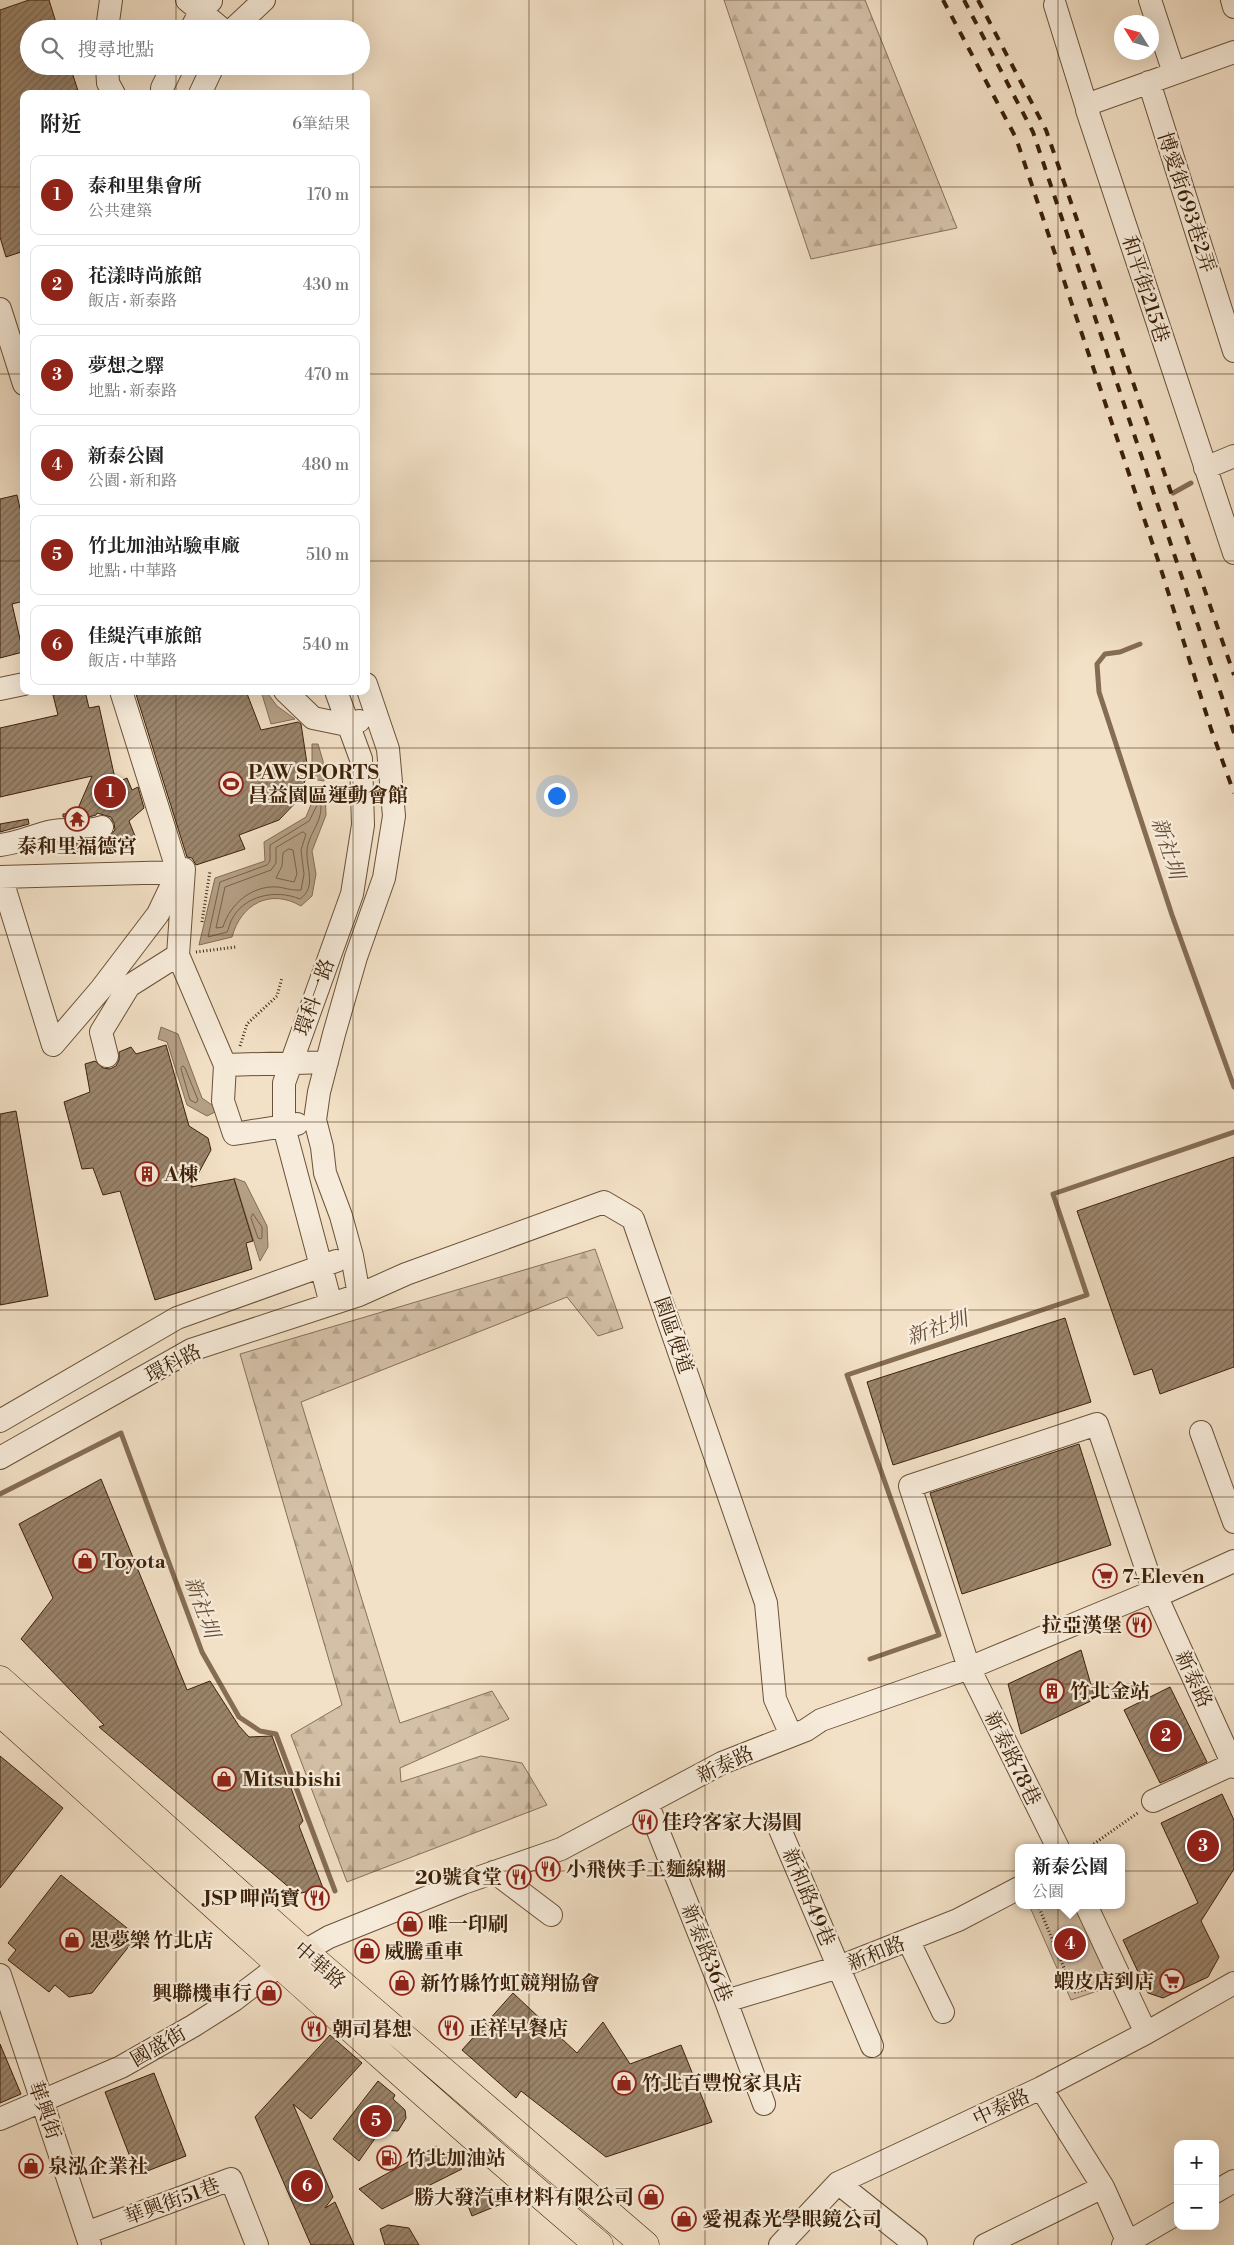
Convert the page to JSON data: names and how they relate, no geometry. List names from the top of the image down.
{
  "streets": {
    "main road": ["中華路"],
    "street": [
      "博愛街693巷2弄",
      "和平街215巷",
      "環科一路",
      "園區便道",
      "環科路",
      "新泰路",
      "新泰路78巷",
      "新和路49巷",
      "新泰路36巷",
      "新和路",
      "國盛街",
      "中泰路",
      "華興街",
      "華興街51巷"
    ]
  },
  "crossings": [
    ["環科一路", "園區便道"],
    ["環科一路", "環科路"],
    ["園區便道", "環科路"],
    ["園區便道", "新泰路"],
    ["新泰路", "新泰路78巷"],
    ["新泰路", "新泰路36巷"],
    ["新泰路", "中華路"],
    ["新泰路", "國盛街"],
    ["新和路49巷", "新和路"],
    ["新泰路36巷", "新和路"],
    ["中華路", "國盛街"],
    ["國盛街", "華興街"],
    ["華興街", "華興街51巷"]
  ],
  "water": ["新社圳"],
  "places": {
    "sports": ["PAW SPORTS 昌益園區運動會館"],
    "temple": ["泰和里福德宮"],
    "building": ["A棟", "竹北金站"],
    "shop": [
      "Toyota",
      "Mitsubishi",
      "唯一印刷",
      "思夢樂 竹北店",
      "威騰重車",
      "新竹縣竹虹競翔協會",
      "興聯機車行",
      "竹北百豐悅家具店",
      "泉泓企業社",
      "勝大發汽車材料有限公司",
      "愛視森光學眼鏡公司"
    ],
    "supermarket": ["7-Eleven", "蝦皮店到店"],
    "restaurant": [
      "拉亞漢堡",
      "佳玲客家大湯圓",
      "小飛俠手工麵線糊",
      "20號食堂",
      "JSP 呷尚寶",
      "正祥早餐店",
      "朝司暮想"
    ],
    "fuel station": ["竹北加油站"]
  },
  "north": "top left",
  "page": {
    "search": "搜尋地點",
    "heading": ["附近", "6筆結果"],
    "list": [
      {
        "mark": "1",
        "name": "泰和里集會所",
        "note": "公共建築",
        "value": "170 m"
      },
      {
        "mark": "2",
        "name": "花漾時尚旅館",
        "note": "飯店 · 新泰路",
        "value": "430 m"
      },
      {
        "mark": "3",
        "name": "夢想之驛",
        "note": "地點 · 新泰路",
        "value": "470 m"
      },
      {
        "mark": "4",
        "name": "新泰公園",
        "note": "公園 · 新和路",
        "value": "480 m"
      },
      {
        "mark": "5",
        "name": "竹北加油站驗車廠",
        "note": "地點 · 中華路",
        "value": "510 m"
      },
      {
        "mark": "6",
        "name": "佳緹汽車旅館",
        "note": "飯店 · 中華路",
        "value": "540 m"
      }
    ],
    "pins": [
      "1",
      "2",
      "3",
      "4",
      "5",
      "6"
    ],
    "popup": ["新泰公園", "公園"],
    "map_buttons": ["+", "−"]
  }
}
